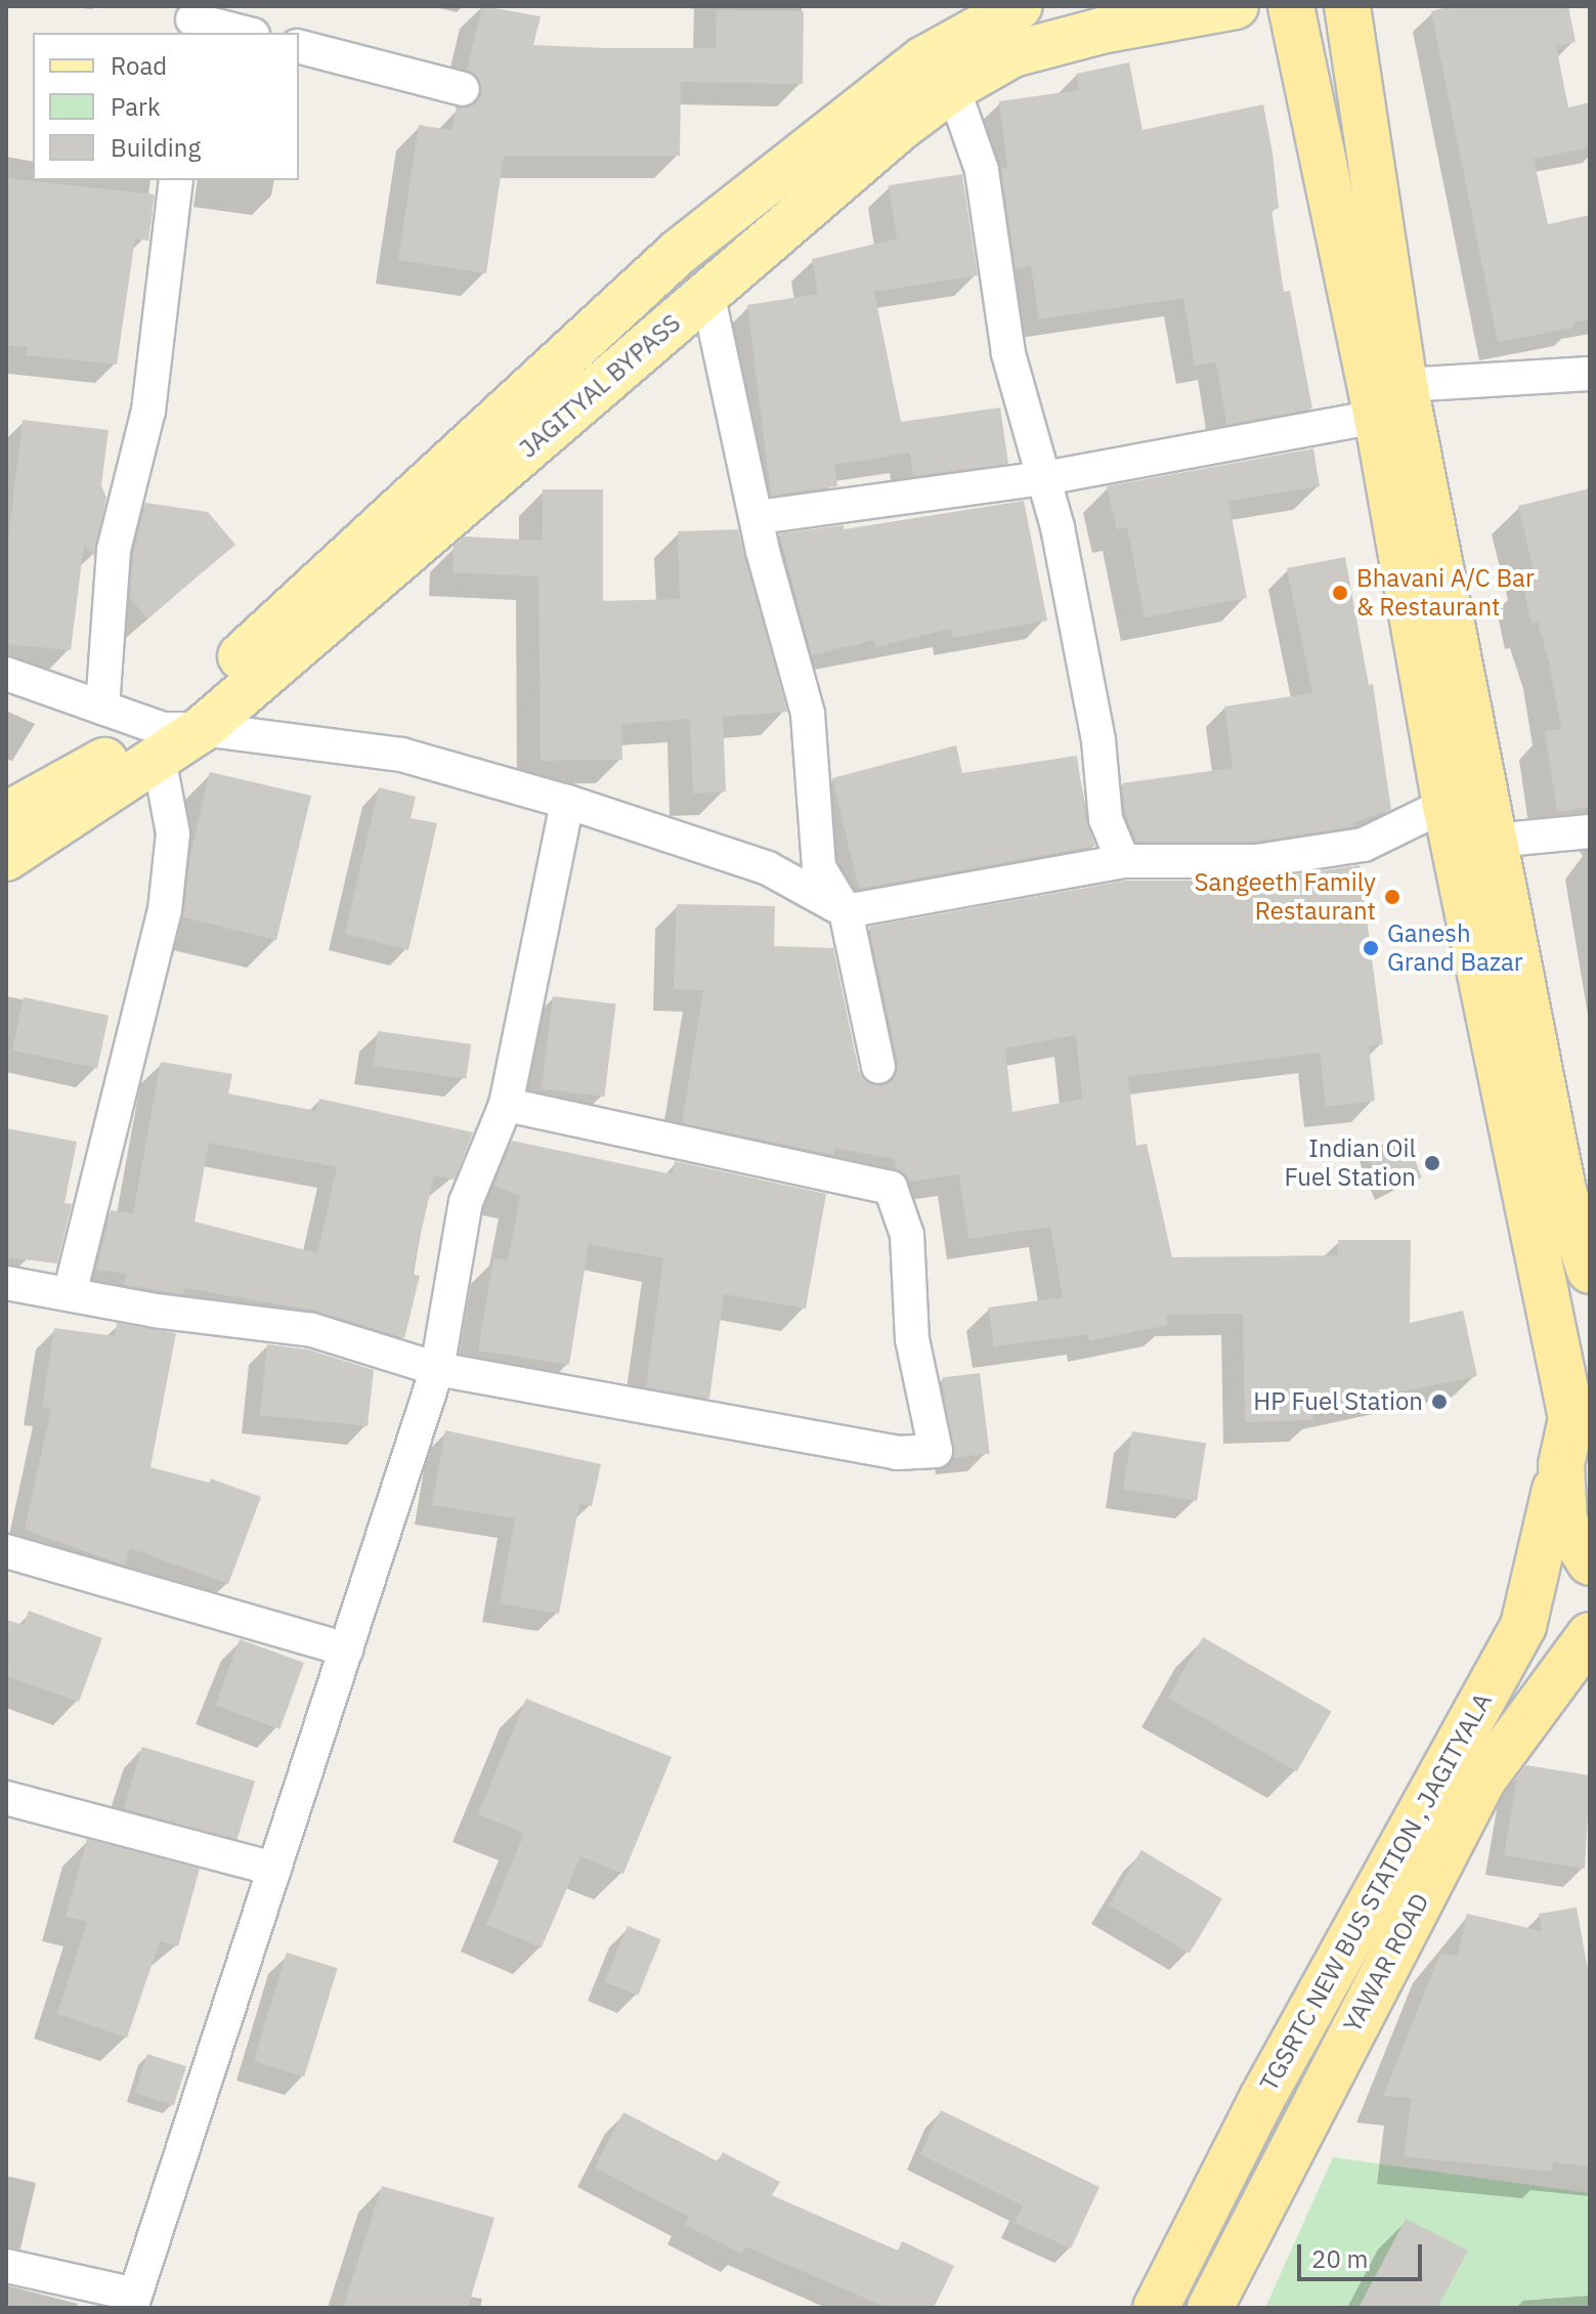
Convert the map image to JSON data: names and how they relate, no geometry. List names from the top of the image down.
{
  "streets": {
    "highway": ["TGSRTC NEW BUS STATION , JAGITYALA", "YAWAR ROAD"],
    "main road": ["JAGITYAL BYPASS"]
  },
  "places": [
    "Bhavani A/C Bar & Restaurant",
    "Sangeeth Family Restaurant",
    "Ganesh Grand Bazar",
    "Indian Oil Fuel Station",
    "HP Fuel Station"
  ],
  "legend": ["Road", "Park", "Building"],
  "scale_bar": "20 m"
}
